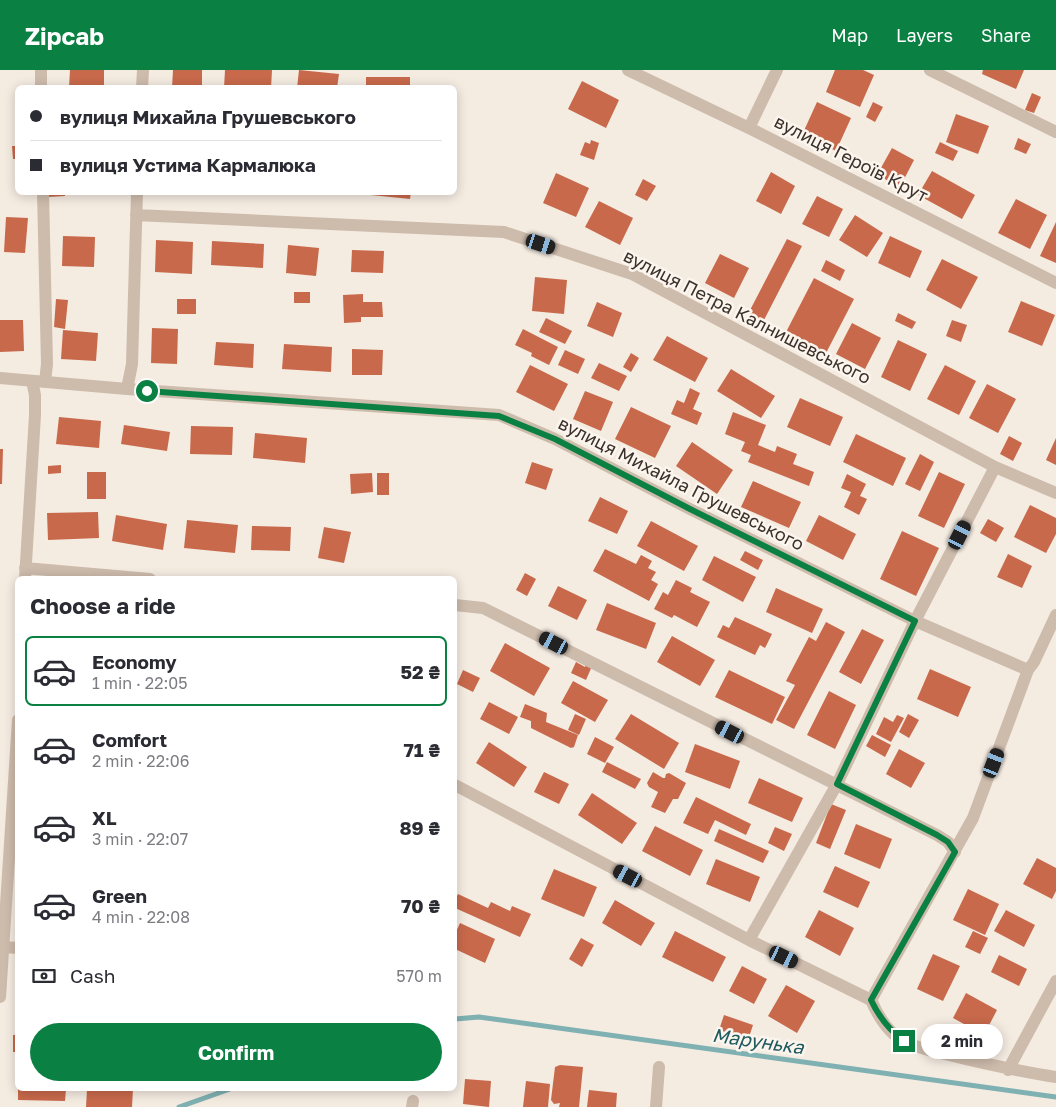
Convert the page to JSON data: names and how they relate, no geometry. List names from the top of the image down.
{
  "streets": {
    "street": ["вулиця Героїв Крут", "вулиця Петра Калнишевського", "вулиця Михайла Грушевського"]
  },
  "water": ["Марунька"],
  "page": {
    "header": "Zipcab",
    "nav": ["Map", "Layers", "Share"],
    "banner": ["вулиця Михайла Грушевського", "вулиця Устима Кармалюка"],
    "heading": "Choose a ride",
    "list": [
      {
        "name": "Economy",
        "note": "1 min · 22:05",
        "value": "52 ₴"
      },
      {
        "name": "Comfort",
        "note": "2 min · 22:06",
        "value": "71 ₴"
      },
      {
        "name": "XL",
        "note": "3 min · 22:07",
        "value": "89 ₴"
      },
      {
        "name": "Green",
        "note": "4 min · 22:08",
        "value": "70 ₴"
      }
    ],
    "pay": ["Cash", "570 m"],
    "buttons": "Confirm",
    "bubble": "2 min"
  }
}
